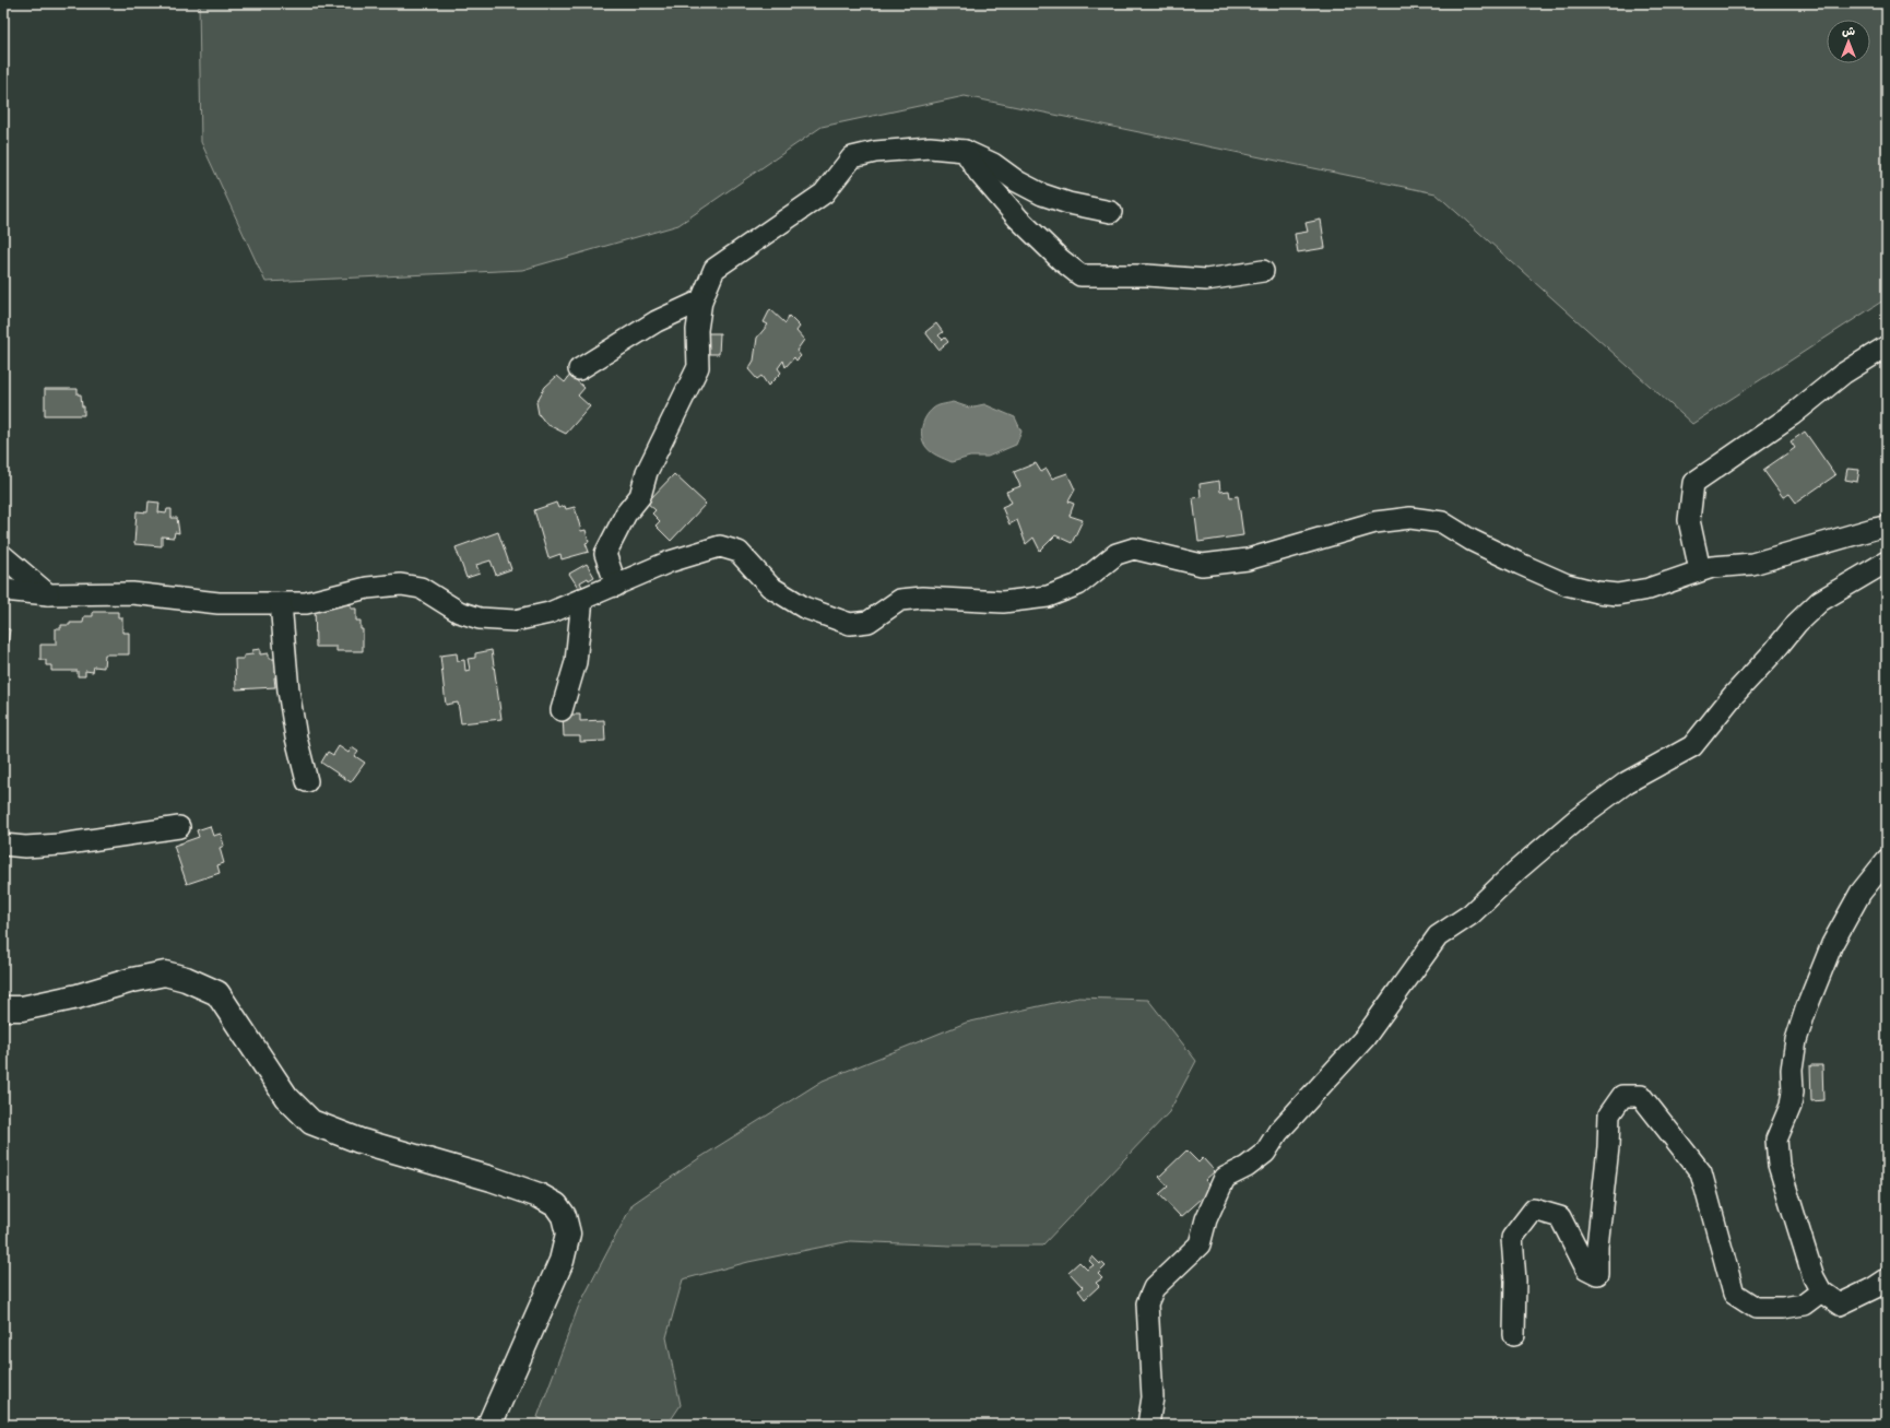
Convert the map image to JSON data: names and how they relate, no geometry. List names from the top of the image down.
{
  "north": "top"
}
